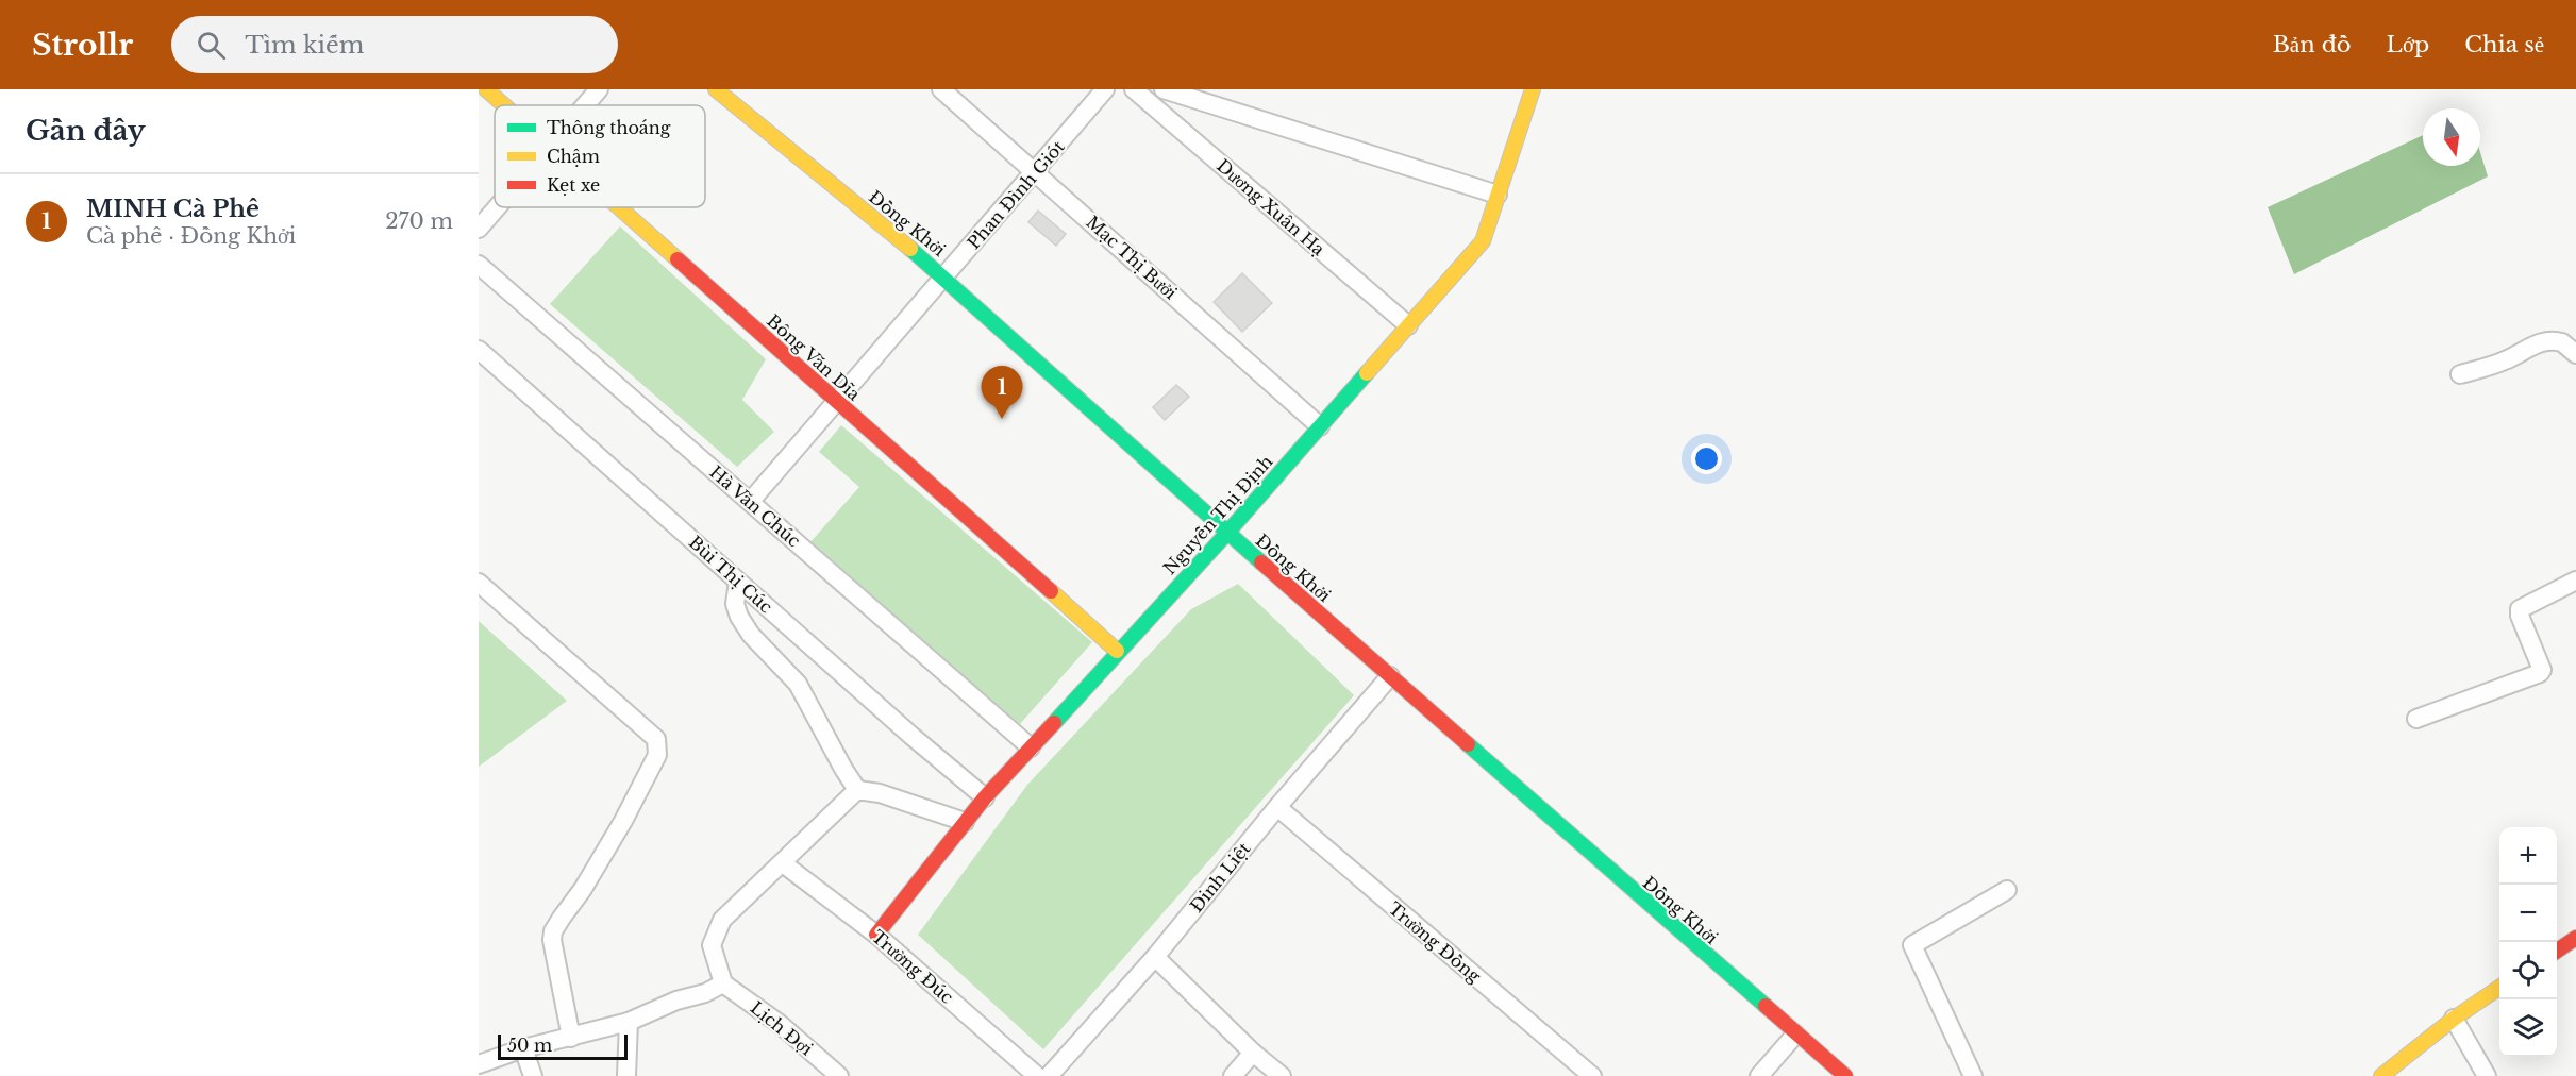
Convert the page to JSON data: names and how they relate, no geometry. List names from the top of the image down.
{
  "streets": {
    "street": [
      "Phan Đình Giót",
      "Dương Xuân Hạ",
      "Đồng Khởi",
      "Mạc Thị Bưởi",
      "Bông Văn Dĩa",
      "Hà Văn Chúc",
      "Nguyễn Thị Định",
      "Bùi Thị Cúc",
      "Đinh Liệt",
      "Trường Đồng",
      "Trường Đúc",
      "Lịch Đợi"
    ]
  },
  "crossings": [
    ["Phan Đình Giót", "Đồng Khởi"],
    ["Phan Đình Giót", "Mạc Thị Bưởi"],
    ["Phan Đình Giót", "Bông Văn Dĩa"],
    ["Phan Đình Giót", "Hà Văn Chúc"],
    ["Dương Xuân Hạ", "Nguyễn Thị Định"],
    ["Đồng Khởi", "Nguyễn Thị Định"],
    ["Đồng Khởi", "Đinh Liệt"],
    ["Mạc Thị Bưởi", "Nguyễn Thị Định"],
    ["Bông Văn Dĩa", "Nguyễn Thị Định"],
    ["Hà Văn Chúc", "Nguyễn Thị Định"],
    ["Nguyễn Thị Định", "Bùi Thị Cúc"],
    ["Nguyễn Thị Định", "Trường Đúc"],
    ["Đinh Liệt", "Trường Đồng"]
  ],
  "legend": ["Thông thoáng", "Chậm", "Kẹt xe"],
  "scale_bar": "50 m",
  "north": "bottom",
  "page": {
    "header": "Strollr",
    "search": "Tìm kiếm",
    "nav": ["Bản đồ", "Lớp", "Chia sẻ"],
    "heading": "Gần đây",
    "list": [
      {
        "mark": "1",
        "name": "MINH Cà Phê",
        "note": "Cà phê · Đồng Khởi",
        "value": "270 m"
      }
    ],
    "pins": "1",
    "map_buttons": ["+", "−"],
    "scale": "50 m"
  }
}
